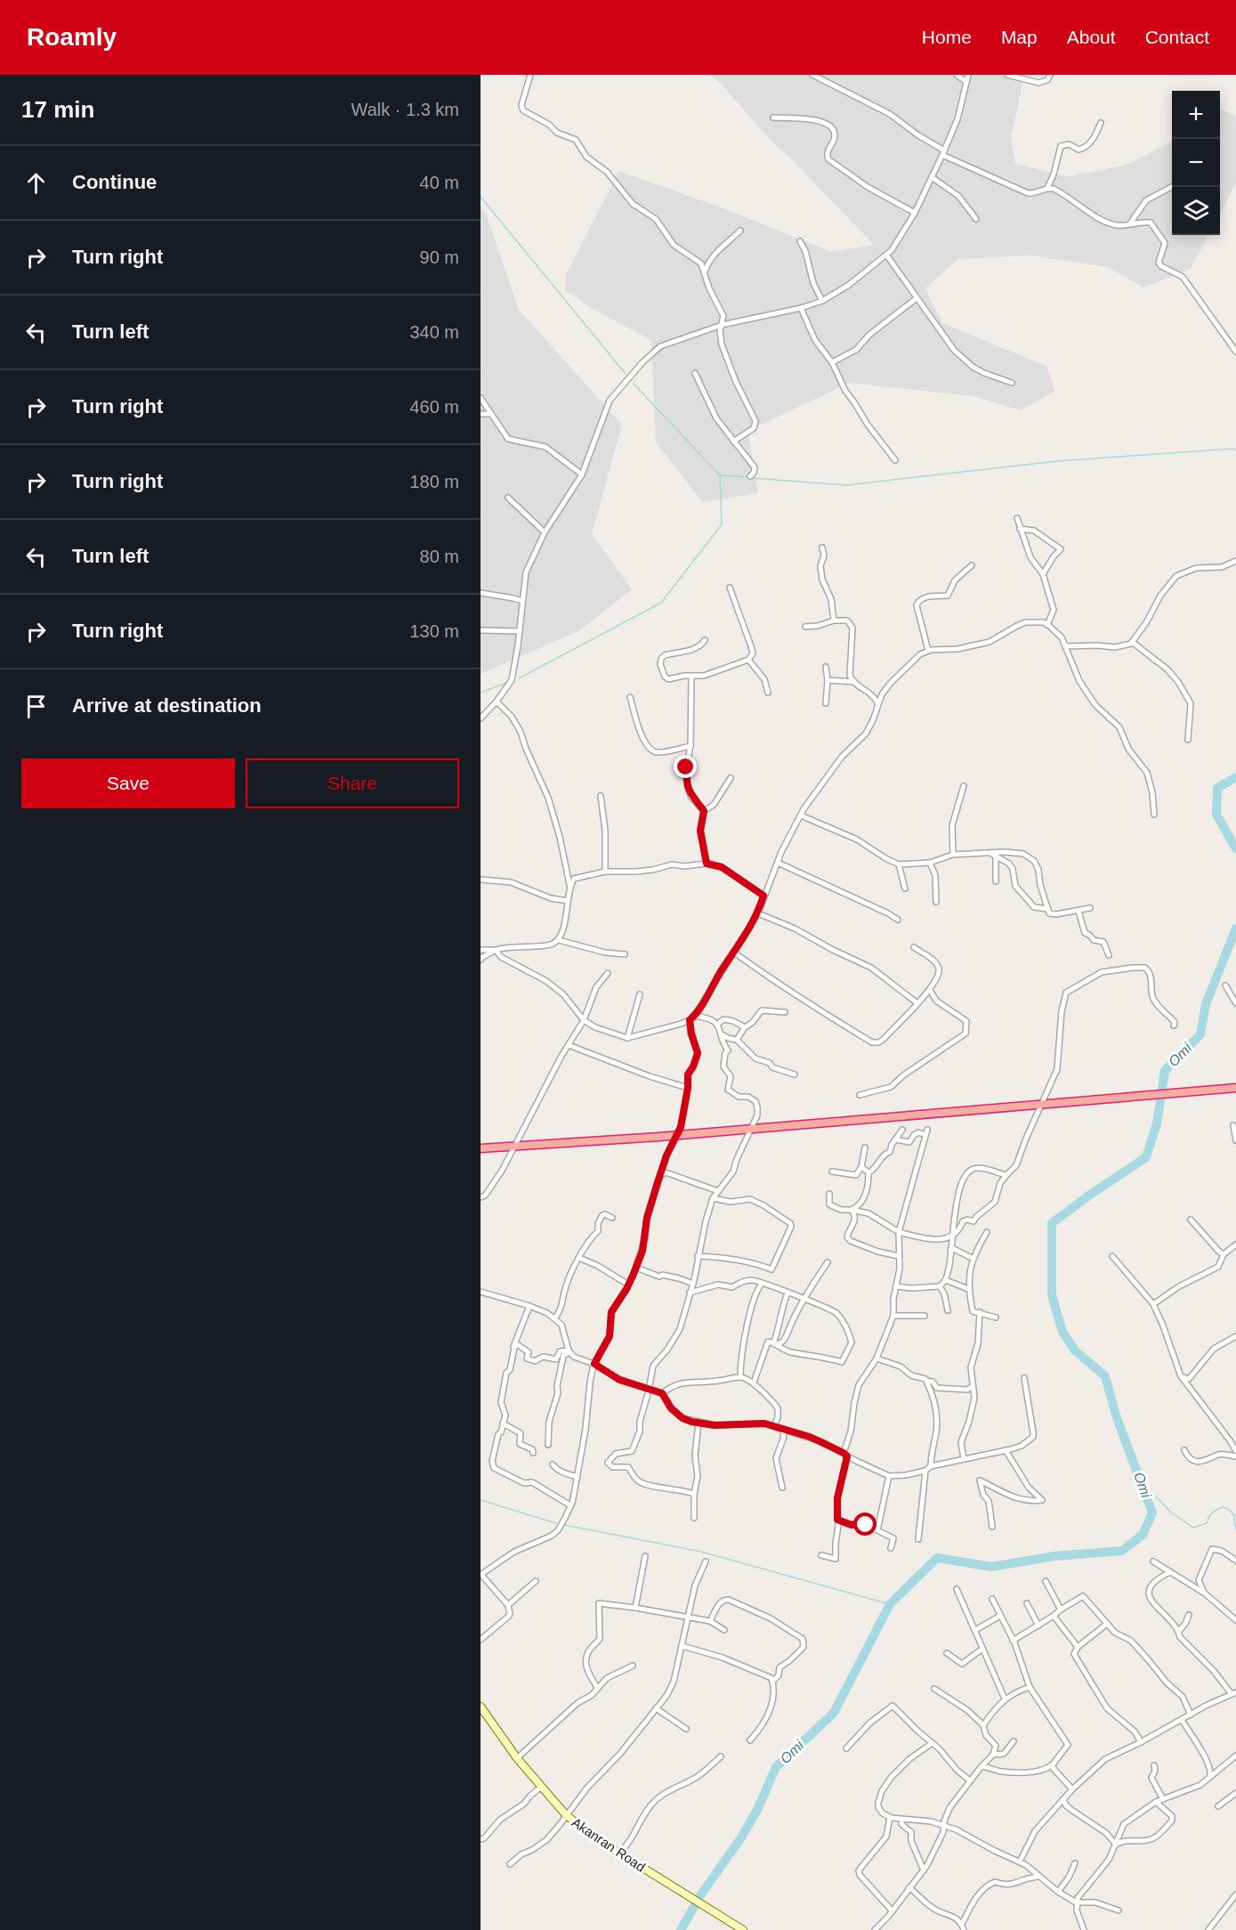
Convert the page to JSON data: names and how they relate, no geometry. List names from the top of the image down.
{
  "streets": {
    "main road": ["Akanran Road"]
  },
  "water": ["Omi"],
  "page": {
    "header": "Roamly",
    "nav": [
      "Home",
      "Map",
      "About",
      "Contact"
    ],
    "heading": ["17 min", "Walk · 1.3 km"],
    "map_buttons": ["+", "−"],
    "list": [
      ["Continue", "40 m"],
      ["Turn right", "90 m"],
      ["Turn left", "340 m"],
      ["Turn right", "460 m"],
      ["Turn right", "180 m"],
      ["Turn left", "80 m"],
      ["Turn right", "130 m"],
      "Arrive at destination"
    ],
    "buttons": ["Save", "Share"]
  }
}
